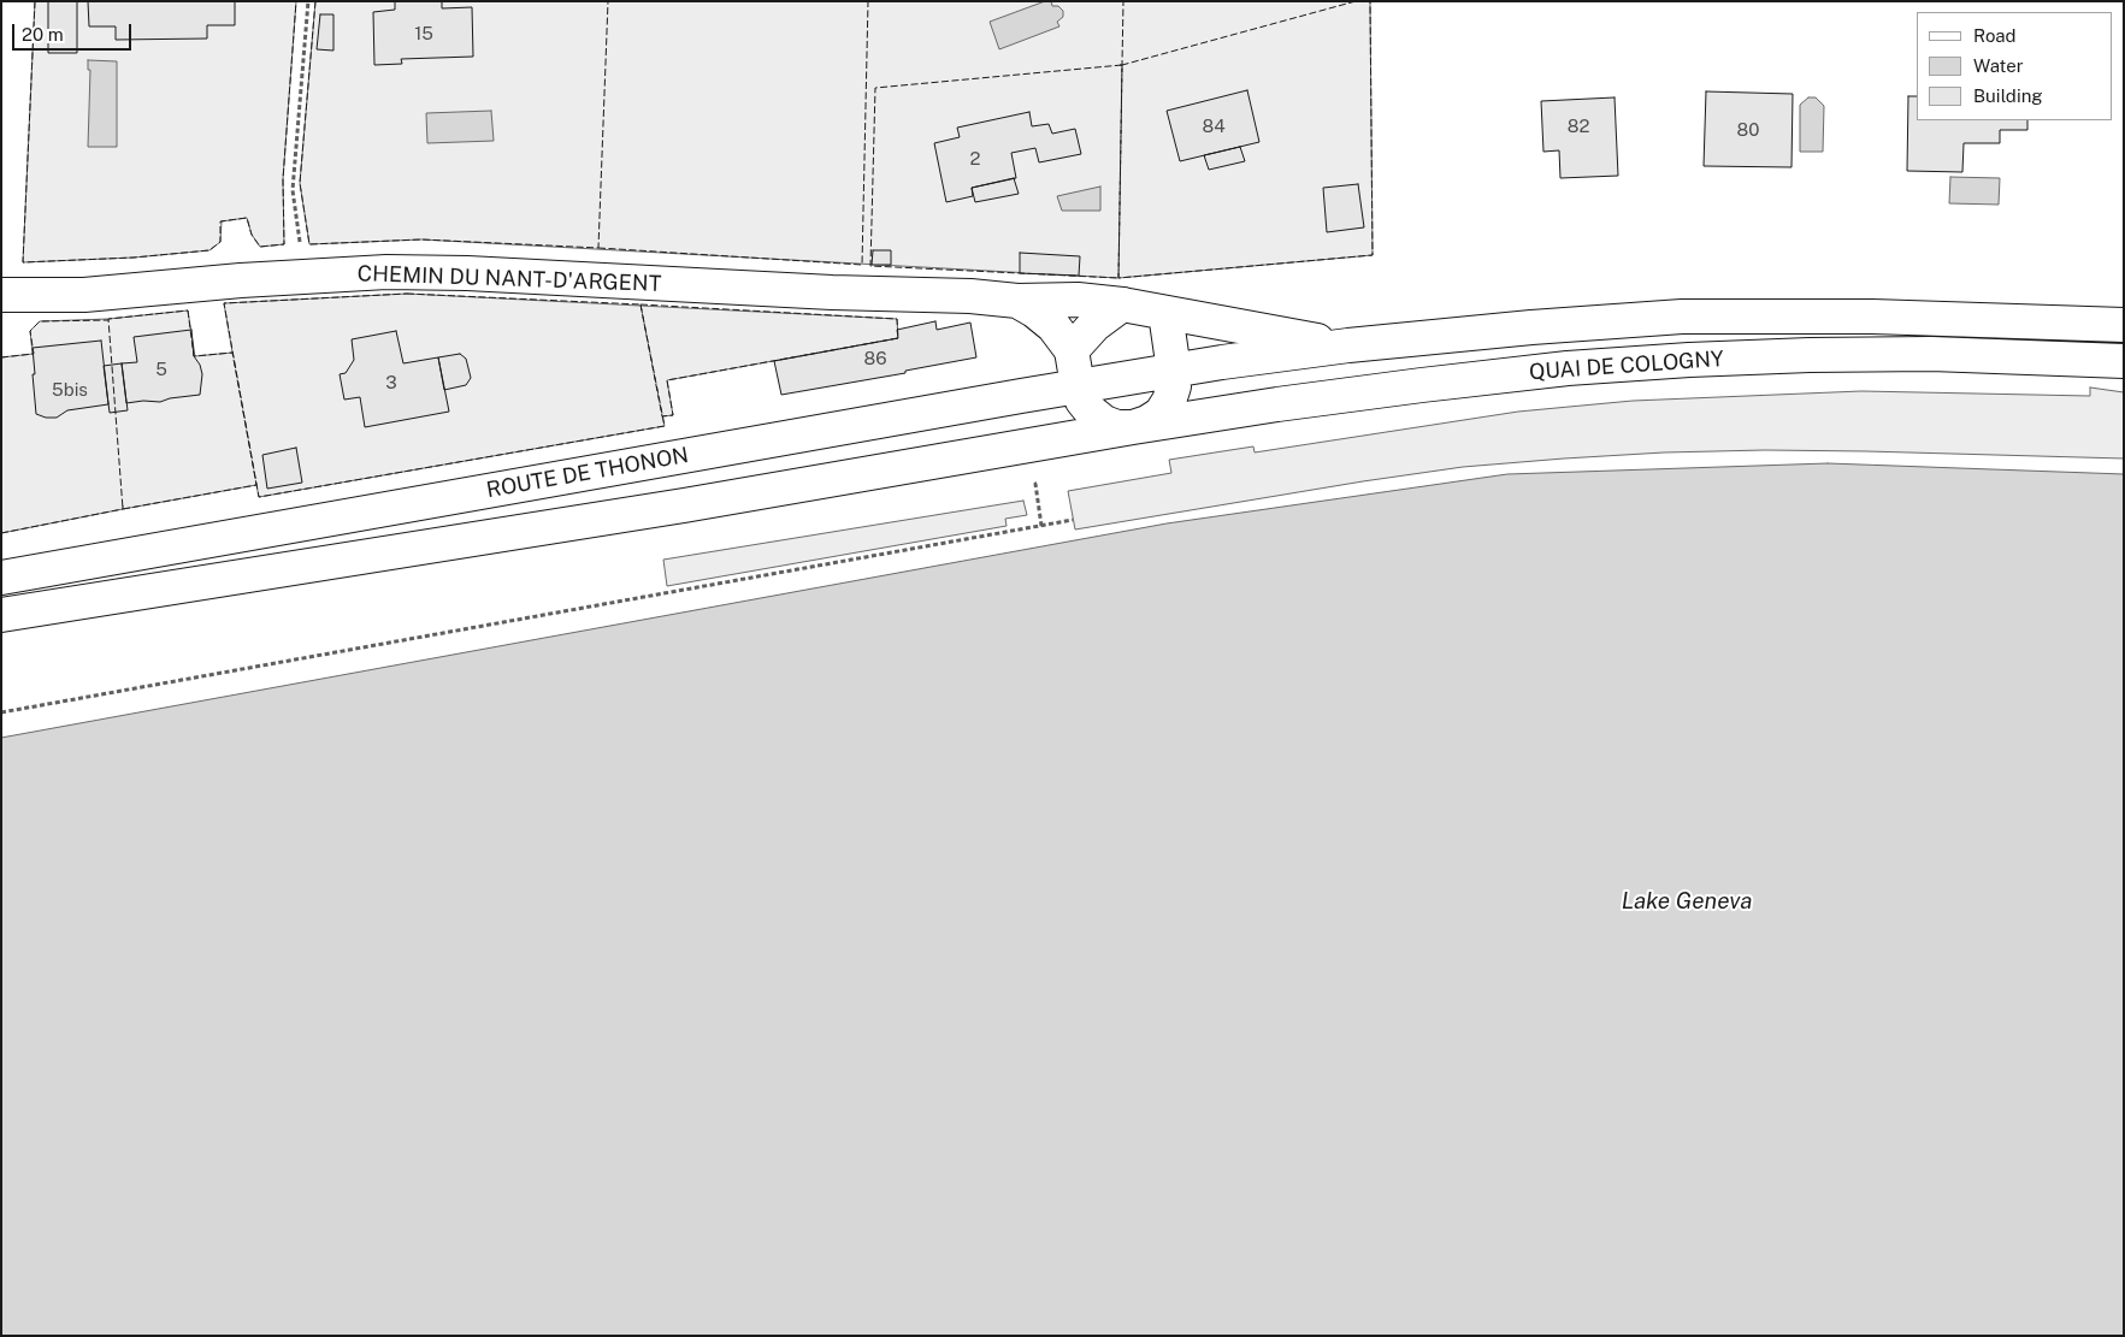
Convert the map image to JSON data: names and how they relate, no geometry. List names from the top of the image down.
{
  "streets": {
    "main road": ["CHEMIN DU NANT-D'ARGENT", "QUAI DE COLOGNY", "ROUTE DE THONON"]
  },
  "crossings": [
    ["CHEMIN DU NANT-D'ARGENT", "QUAI DE COLOGNY"],
    ["QUAI DE COLOGNY", "ROUTE DE THONON"]
  ],
  "water": ["Lake Geneva"],
  "house_numbers": [
    "15",
    "84",
    "82",
    "80",
    "2",
    "86",
    "5",
    "3",
    "5bis"
  ],
  "legend": ["Road", "Water", "Building"],
  "scale_bar": "20 m"
}
